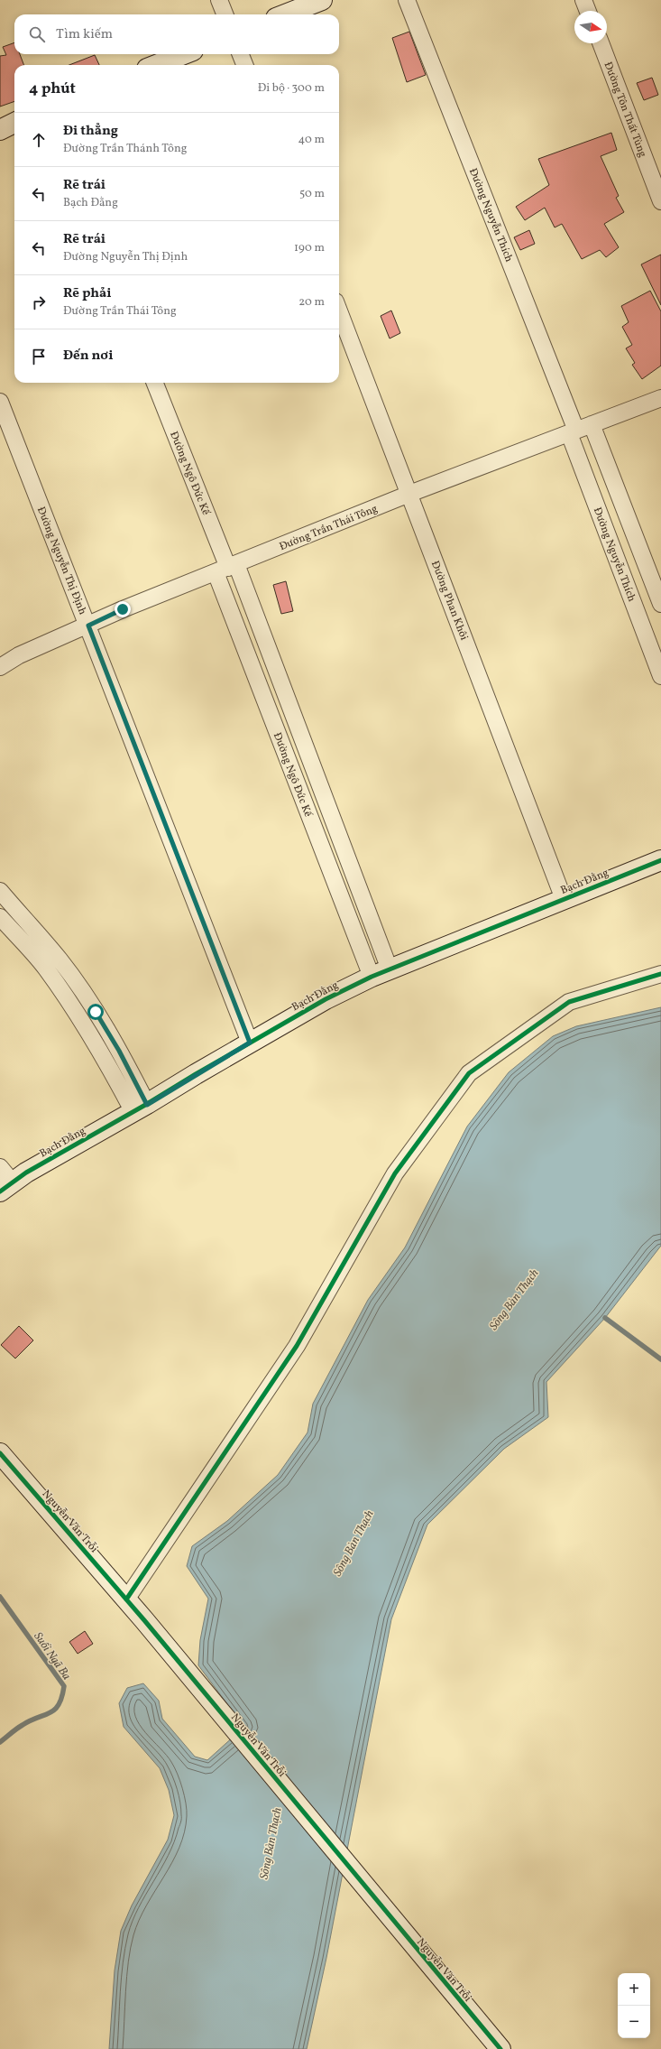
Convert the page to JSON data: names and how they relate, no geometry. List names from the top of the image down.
{
  "streets": {
    "street": [
      "Đường Tôn Thất Tùng",
      "Đường Nguyễn Thích",
      "Đường Ngô Đức Kế",
      "Đường Trần Thái Tông",
      "Đường Nguyễn Thị Định",
      "Đường Phan Khôi",
      "Bạch Đằng",
      "Nguyễn Văn Trỗi"
    ]
  },
  "crossings": [
    ["Đường Nguyễn Thích", "Đường Trần Thái Tông"],
    ["Đường Ngô Đức Kế", "Đường Trần Thái Tông"],
    ["Đường Ngô Đức Kế", "Bạch Đằng"],
    ["Đường Trần Thái Tông", "Đường Nguyễn Thị Định"],
    ["Đường Trần Thái Tông", "Đường Phan Khôi"],
    ["Đường Nguyễn Thị Định", "Bạch Đằng"],
    ["Đường Phan Khôi", "Bạch Đằng"]
  ],
  "water": ["Sông Bàn Thạch", "Suối Ngã Ba"],
  "north": "right",
  "page": {
    "search": "Tìm kiếm",
    "heading": ["4 phút", "Đi bộ · 300 m"],
    "list": [
      ["Đi thẳng", "Đường Trần Thánh Tông", "40 m"],
      ["Rẽ trái", "Bạch Đằng", "50 m"],
      ["Rẽ trái", "Đường Nguyễn Thị Định", "190 m"],
      ["Rẽ phải", "Đường Trần Thái Tông", "20 m"],
      "Đến nơi"
    ],
    "map_buttons": ["+", "−"]
  }
}
